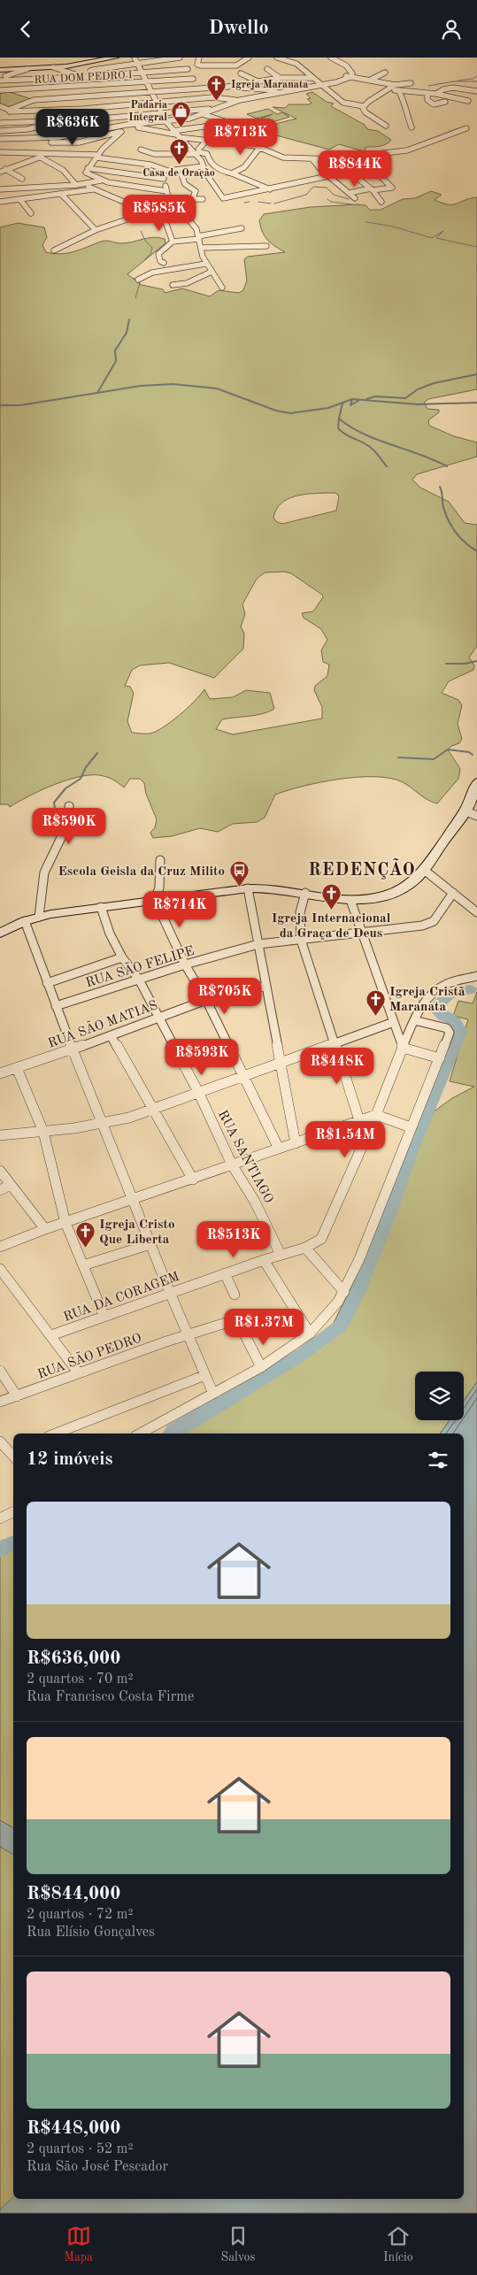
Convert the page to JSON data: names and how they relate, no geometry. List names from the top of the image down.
{
  "streets": {
    "street": [
      "RUA DOM PEDRO I",
      "RUA SÃO FELIPE",
      "RUA SÃO MATIAS",
      "RUA SANTIAGO",
      "RUA DA CORAGEM",
      "RUA SÃO PEDRO"
    ]
  },
  "crossings": [
    ["RUA SÃO FELIPE", "RUA SANTIAGO"],
    ["RUA SÃO MATIAS", "RUA SANTIAGO"],
    ["RUA SANTIAGO", "RUA DA CORAGEM"]
  ],
  "districts": ["REDENÇÃO"],
  "places": {
    "church": [
      "Igreja Maranata",
      "Casa de Oração",
      "Igreja Internacional da Graça de Deus",
      "Igreja Cristã Maranata",
      "Igreja Cristo Que Liberta"
    ],
    "shop": ["Padaria Integral"],
    "bus stop": ["Escola Geisla da Cruz Milito"]
  },
  "page": {
    "header": "Dwello",
    "price": [
      "R$636K",
      "R$713K",
      "R$844K",
      "R$585K",
      "R$590K",
      "R$714K",
      "R$705K",
      "R$593K",
      "R$448K",
      "R$1.54M",
      "R$513K",
      "R$1.37M"
    ],
    "heading": "12 imóveis",
    "list": [
      {
        "name": "R$636,000",
        "note": "2 quartos · 70 m² · Rua Francisco Costa Firme"
      },
      {
        "name": "R$844,000",
        "note": "2 quartos · 72 m² · Rua Elísio Gonçalves"
      },
      {
        "name": "R$448,000",
        "note": "2 quartos · 52 m² · Rua São José Pescador"
      }
    ],
    "tabs": ["Mapa", "Salvos", "Início"]
  }
}
